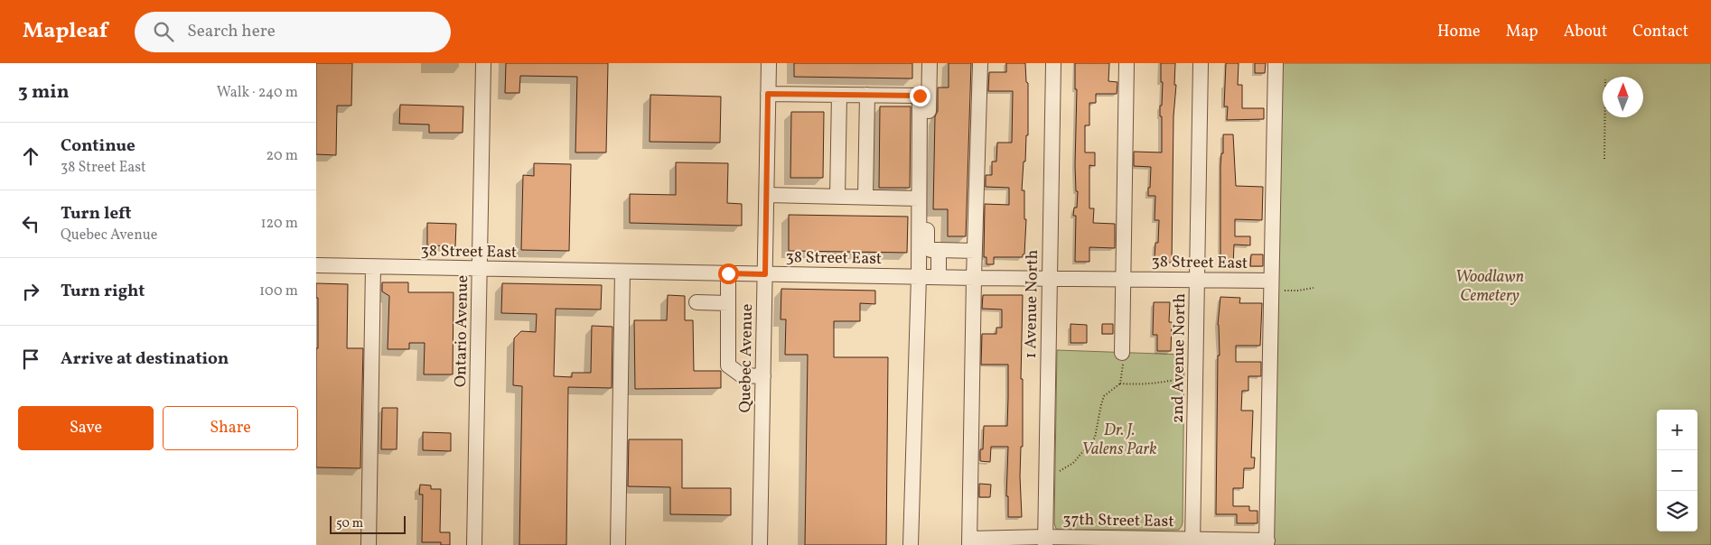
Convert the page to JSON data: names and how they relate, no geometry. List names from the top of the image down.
{
  "streets": {
    "street": [
      "38 Street East",
      "1 Avenue North",
      "Ontario Avenue",
      "Quebec Avenue",
      "2nd Avenue North",
      "37th Street East"
    ]
  },
  "crossings": [
    ["38 Street East", "1 Avenue North"],
    ["38 Street East", "Ontario Avenue"],
    ["38 Street East", "Quebec Avenue"],
    ["38 Street East", "2nd Avenue North"],
    ["1 Avenue North", "37th Street East"],
    ["2nd Avenue North", "37th Street East"]
  ],
  "parks": ["Woodlawn Cemetery", "Dr. J. Valens Park"],
  "scale_bar": "50 m",
  "north": "top",
  "page": {
    "header": "Mapleaf",
    "search": "Search here",
    "nav": [
      "Home",
      "Map",
      "About",
      "Contact"
    ],
    "heading": ["3 min", "Walk · 240 m"],
    "list": [
      ["Continue", "38 Street East", "20 m"],
      ["Turn left", "Quebec Avenue", "120 m"],
      ["Turn right", "100 m"],
      "Arrive at destination"
    ],
    "buttons": ["Save", "Share"],
    "map_buttons": ["+", "−"],
    "scale": "50 m"
  }
}
